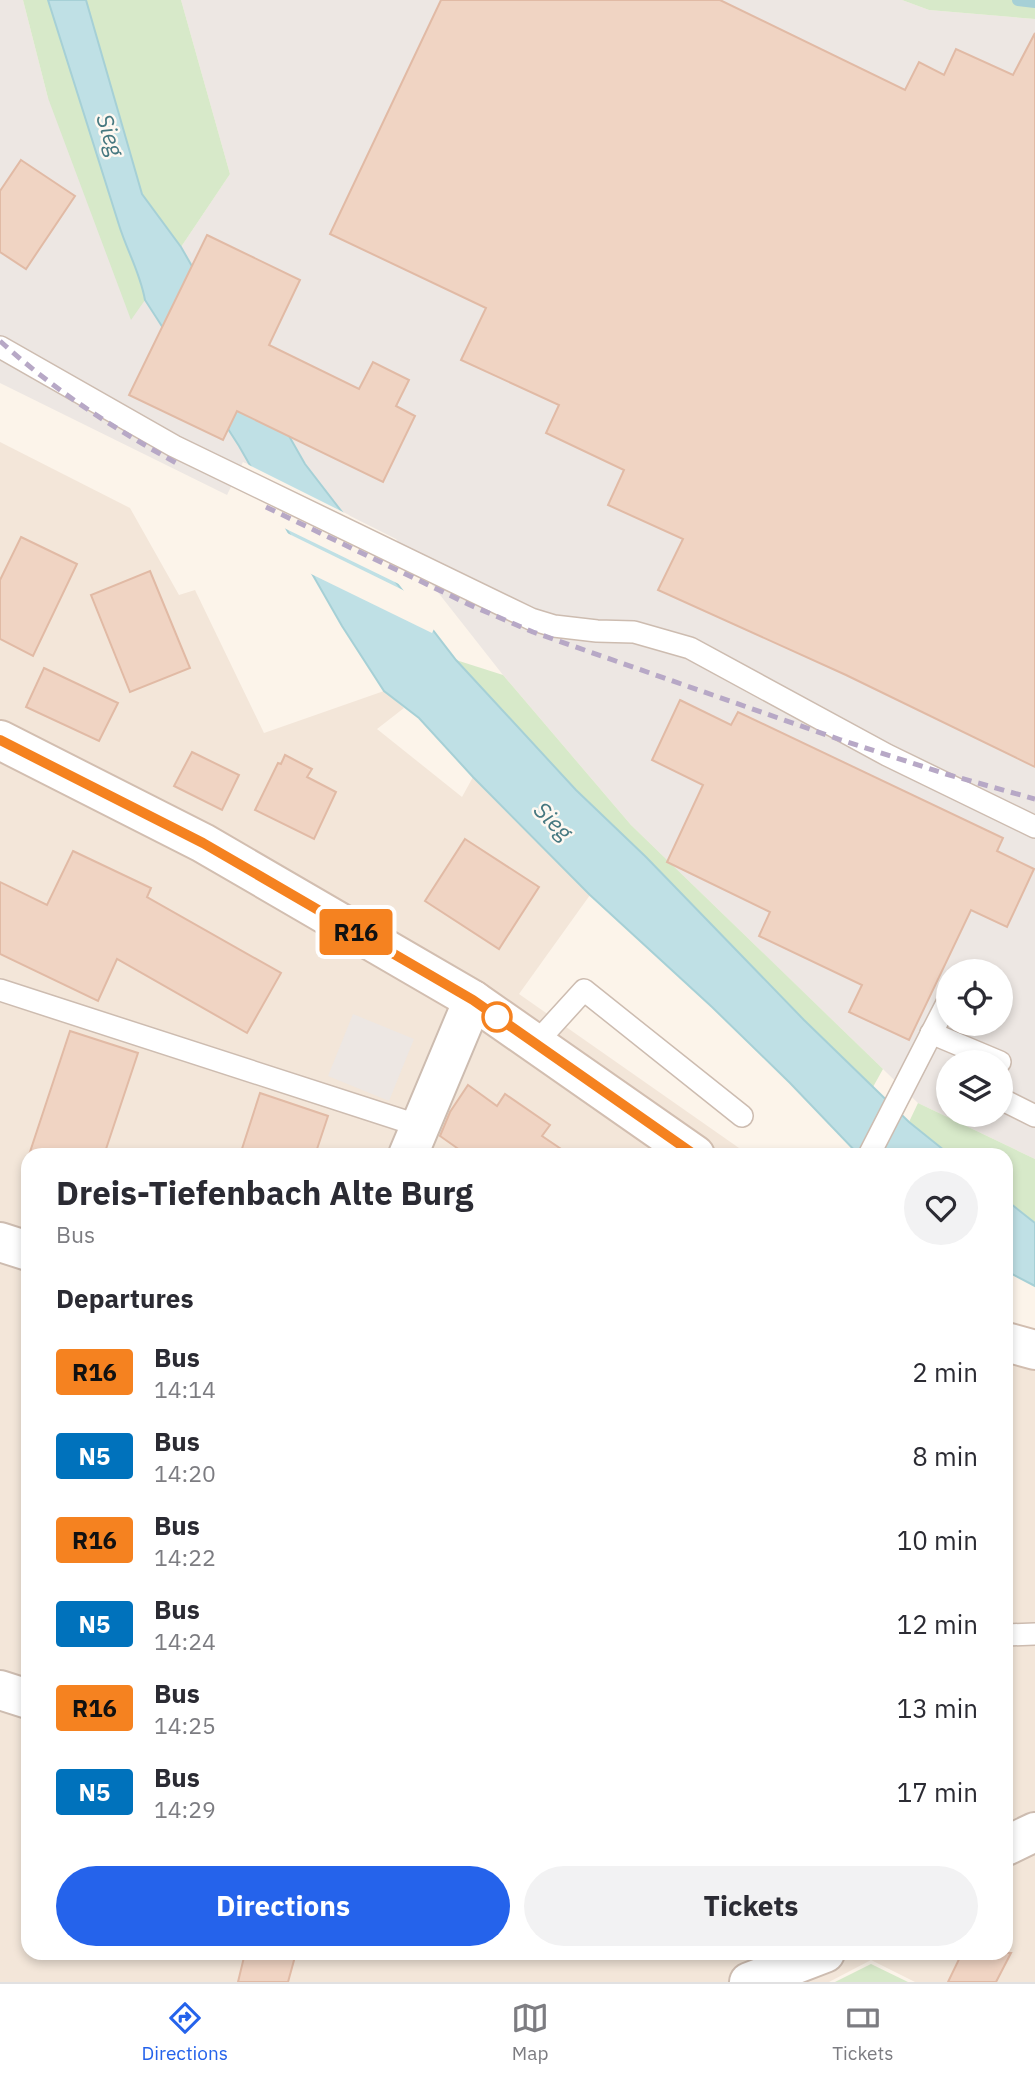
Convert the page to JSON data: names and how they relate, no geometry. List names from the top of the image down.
{
  "water": ["Sieg"],
  "lines": ["bus line R16"],
  "page": {
    "on_map": "R16",
    "heading": [
      ["Dreis-Tiefenbach Alte Burg", "Bus"],
      "Departures"
    ],
    "list": [
      {
        "mark": "R16",
        "name": "Bus",
        "note": "14:14",
        "value": "2 min"
      },
      {
        "mark": "N5",
        "name": "Bus",
        "note": "14:20",
        "value": "8 min"
      },
      {
        "mark": "R16",
        "name": "Bus",
        "note": "14:22",
        "value": "10 min"
      },
      {
        "mark": "N5",
        "name": "Bus",
        "note": "14:24",
        "value": "12 min"
      },
      {
        "mark": "R16",
        "name": "Bus",
        "note": "14:25",
        "value": "13 min"
      },
      {
        "mark": "N5",
        "name": "Bus",
        "note": "14:29",
        "value": "17 min"
      }
    ],
    "buttons": ["Directions", "Tickets"],
    "tabs": ["Directions", "Map", "Tickets"]
  }
}
